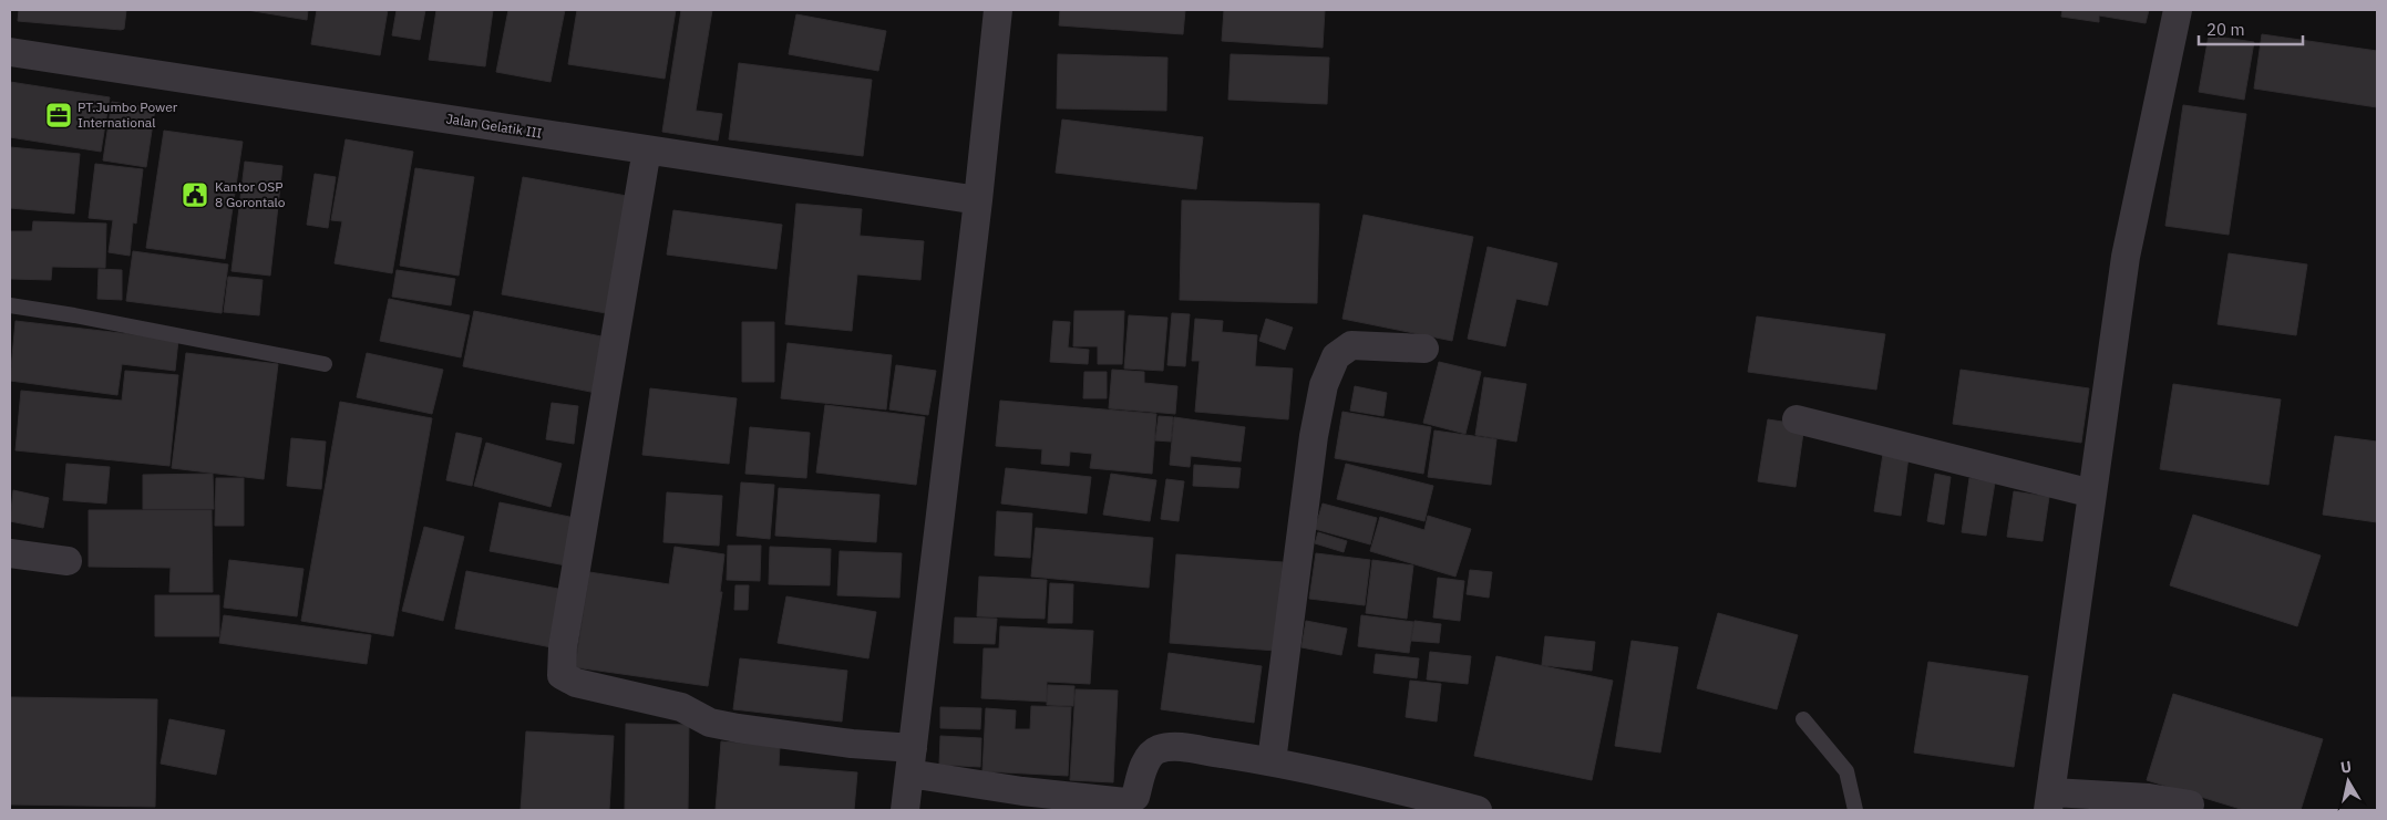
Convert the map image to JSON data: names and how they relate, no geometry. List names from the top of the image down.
{
  "streets": {
    "street": ["Jalan Gelatik III"]
  },
  "places": {
    "office": ["PT.Jumbo Power International"],
    "public building": ["Kantor OSP 8 Gorontalo"]
  },
  "scale_bar": "20 m",
  "north": "top"
}
